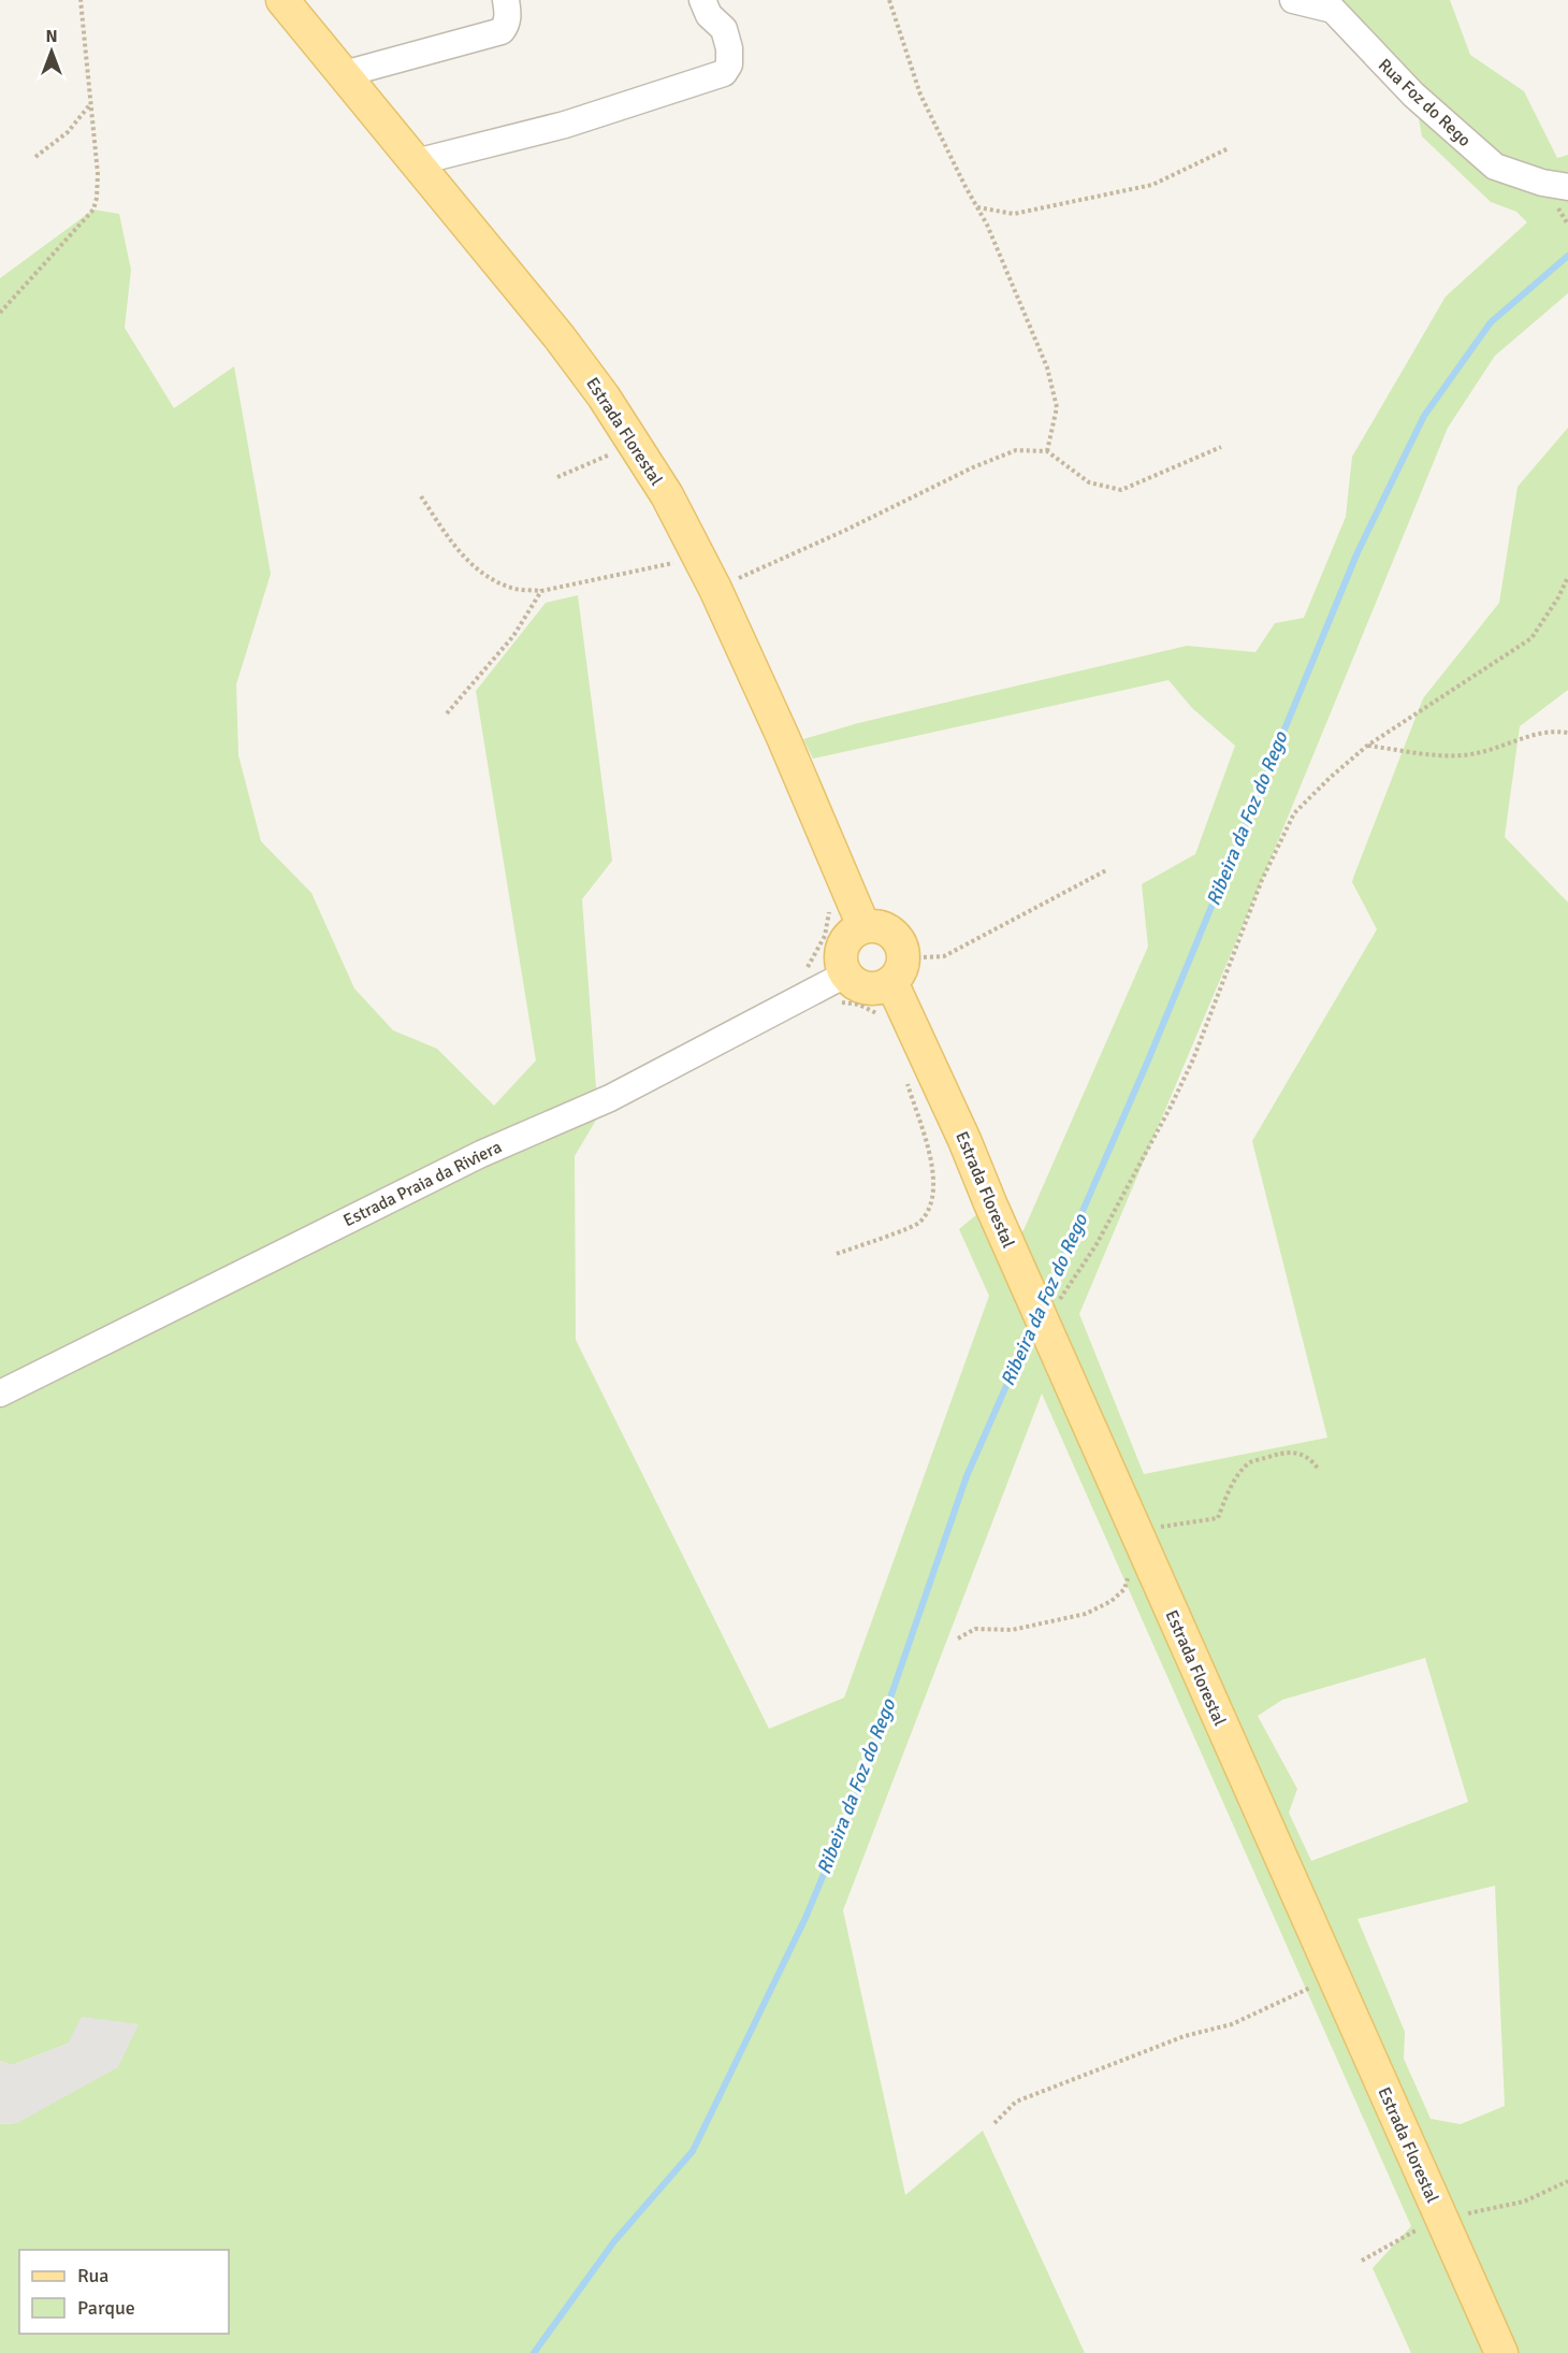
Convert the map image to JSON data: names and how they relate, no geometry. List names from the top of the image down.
{
  "streets": {
    "main road": ["Estrada Florestal"],
    "street": ["Rua Foz do Rego", "Estrada Praia da Riviera"]
  },
  "crossings": [
    ["Estrada Florestal", "Estrada Praia da Riviera"]
  ],
  "water": ["Ribeira da Foz do Rego"],
  "legend": ["Rua", "Parque"],
  "north": "top"
}
